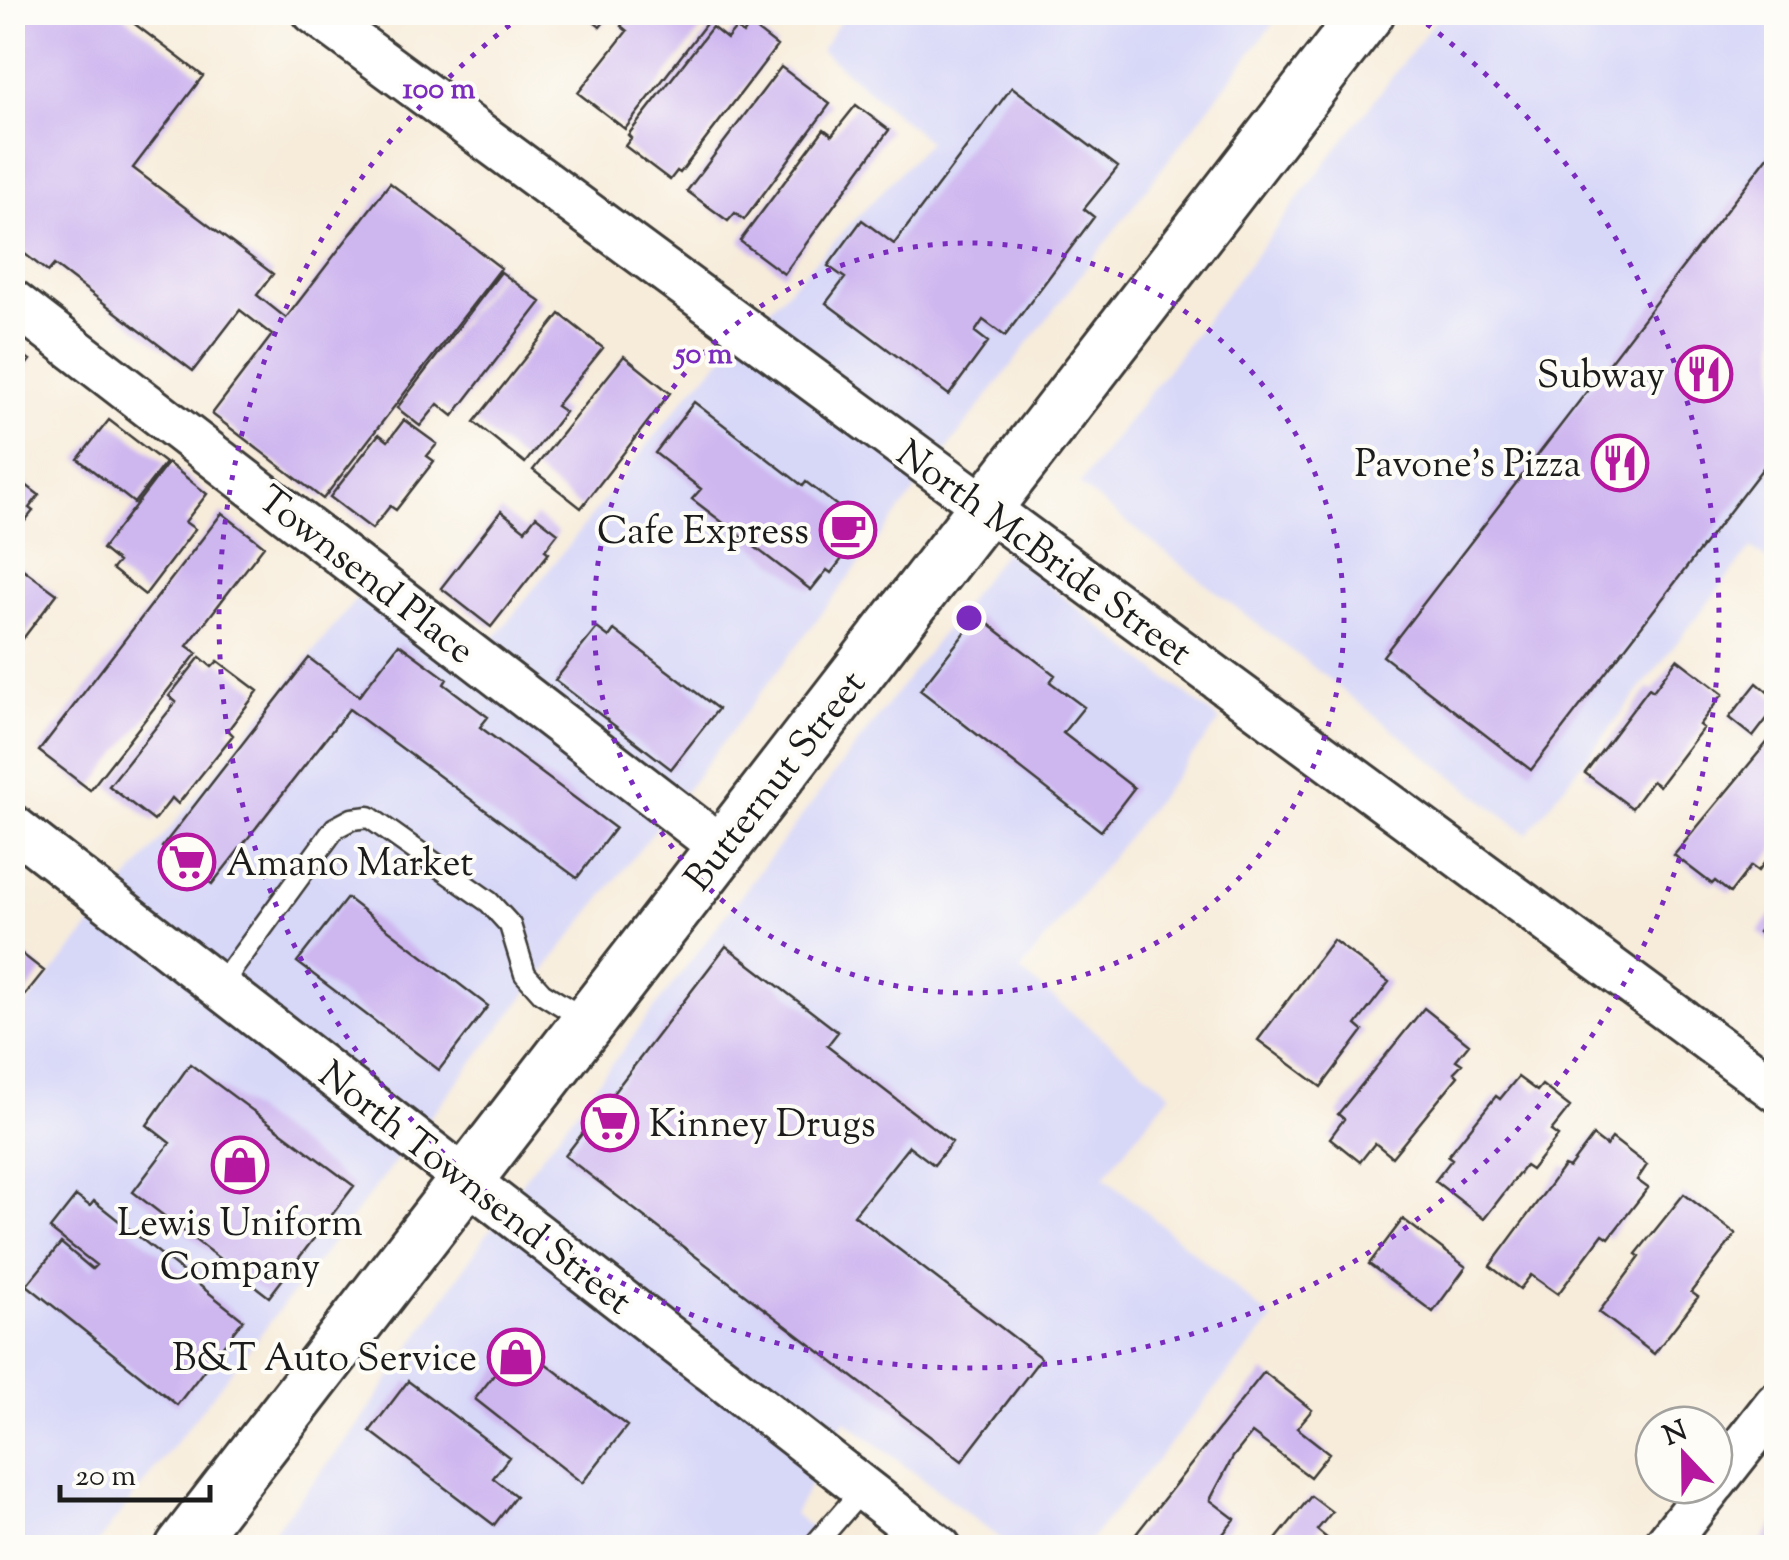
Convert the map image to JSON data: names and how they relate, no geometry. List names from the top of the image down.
{
  "streets": {
    "street": [
      "North McBride Street",
      "Townsend Place",
      "Butternut Street",
      "North Townsend Street"
    ]
  },
  "crossings": [
    ["North McBride Street", "Butternut Street"],
    ["Townsend Place", "Butternut Street"],
    ["Butternut Street", "North Townsend Street"]
  ],
  "places": {
    "restaurant": ["Subway", "Pavone's Pizza"],
    "cafe": ["Cafe Express"],
    "supermarket": ["Amano Market", "Kinney Drugs"],
    "shop": ["Lewis Uniform Company", "B&T Auto Service"]
  },
  "scale_bar": "20 m",
  "north": "top",
  "rings": ["100 m", "50 m"]
}
